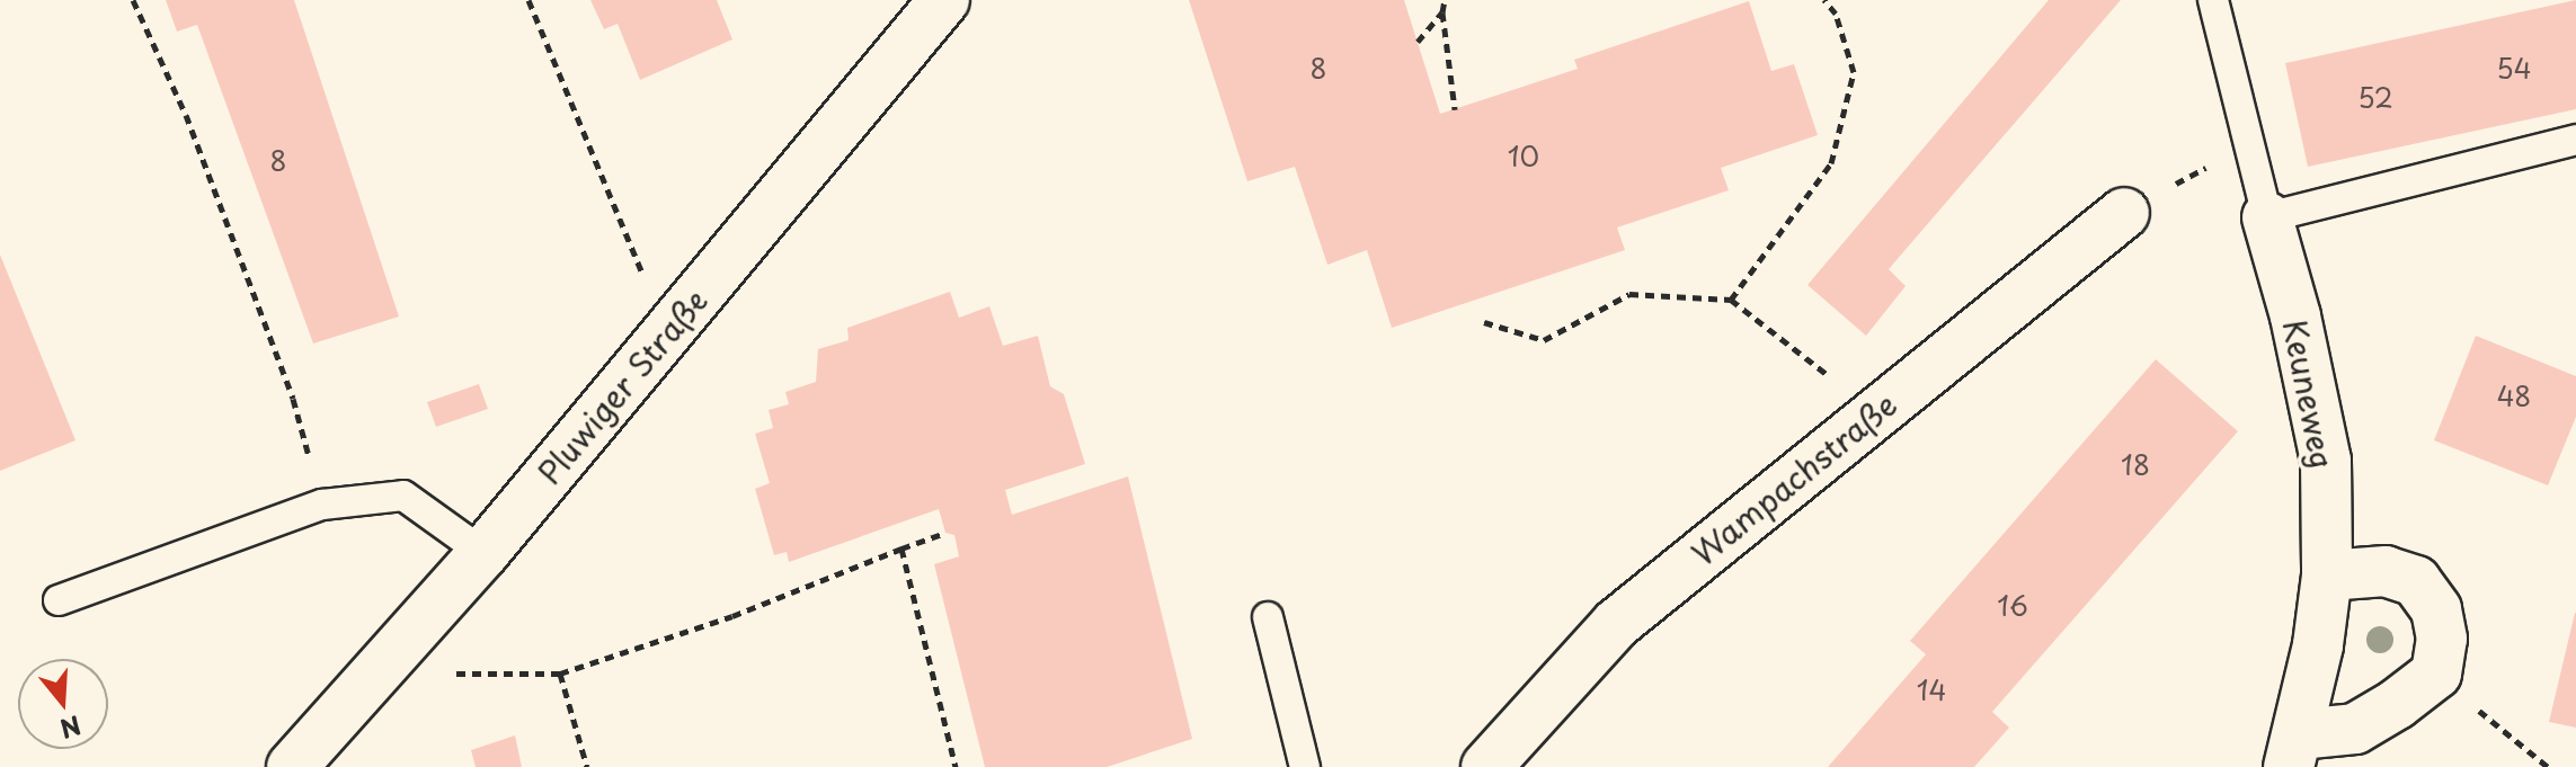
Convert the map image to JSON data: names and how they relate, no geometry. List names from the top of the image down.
{
  "streets": {
    "street": ["Pluwiger Straße", "Keuneweg", "Wampachstraße"]
  },
  "house_numbers": [
    "8",
    "54",
    "52",
    "10",
    "8",
    "48",
    "18",
    "16",
    "14"
  ],
  "north": "bottom"
}
